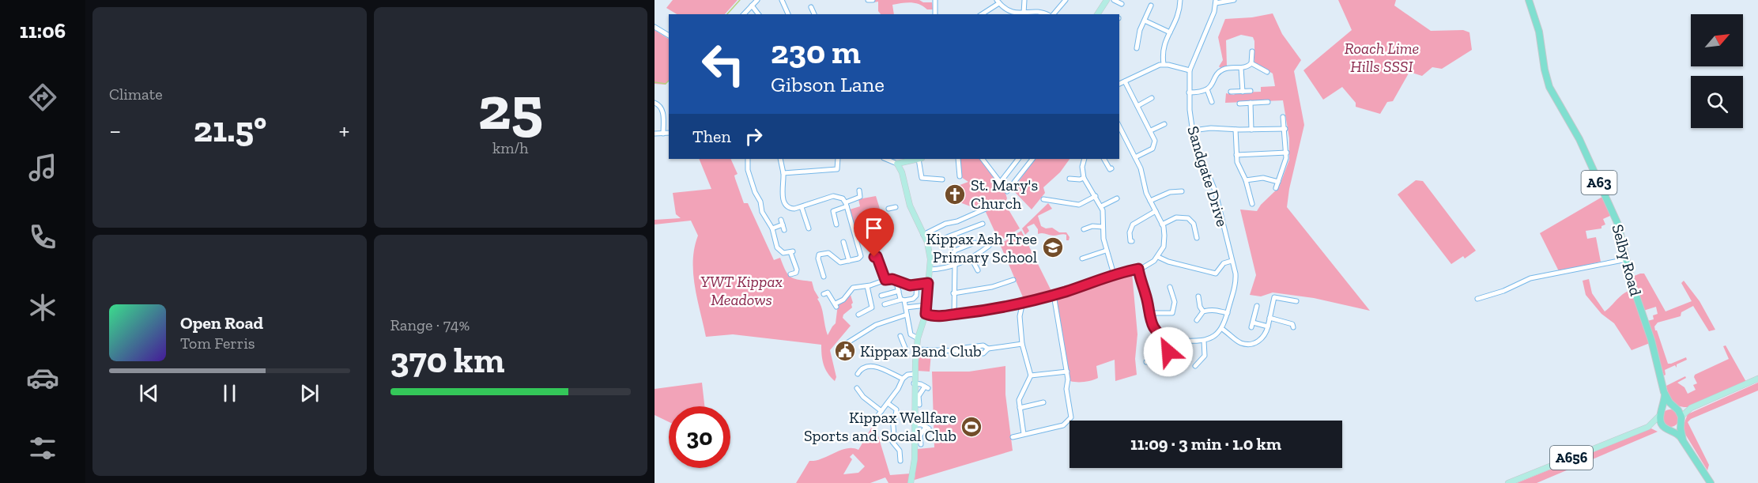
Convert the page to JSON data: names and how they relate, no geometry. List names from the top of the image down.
{
  "streets": {
    "highway": ["A63", "Selby Road"],
    "main road": ["A656"],
    "street": ["Sandgate Drive"]
  },
  "crossings": [
    ["Selby Road", "A656"]
  ],
  "parks": ["Roach Lime Hills SSSI", "YWT Kippax Meadows"],
  "places": {
    "church": ["St. Mary's Church"],
    "school or university": ["Kippax Ash Tree Primary School"],
    "public building": ["Kippax Band Club"],
    "sports": ["Kippax Wellfare Sports and Social Club"]
  },
  "north": "top right",
  "page": {
    "tabs": "11:06",
    "tile": [
      "Climate",
      ["25", "km/h"],
      ["Range · 74%", "370 km"]
    ],
    "turn": ["230 m", "Gibson Lane"],
    "heat": ["−", "21.5°", "+"],
    "then": "Then",
    "song": ["Open Road", "Tom Ferris"],
    "limit": "30",
    "trip": "11:09 · 3 min · 1.0 km"
  }
}
